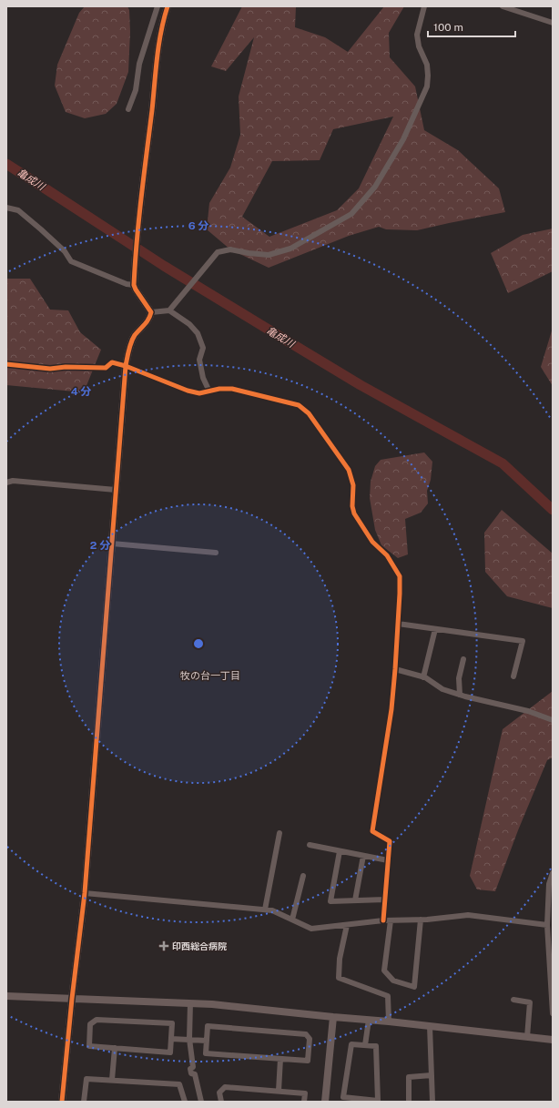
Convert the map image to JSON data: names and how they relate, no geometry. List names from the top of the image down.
{
  "districts": ["牧の台一丁目"],
  "water": ["亀成川"],
  "places": {
    "health": ["印西総合病院"]
  },
  "scale_bar": "100 m",
  "rings": ["6 分", "4 分", "2 分"]
}
